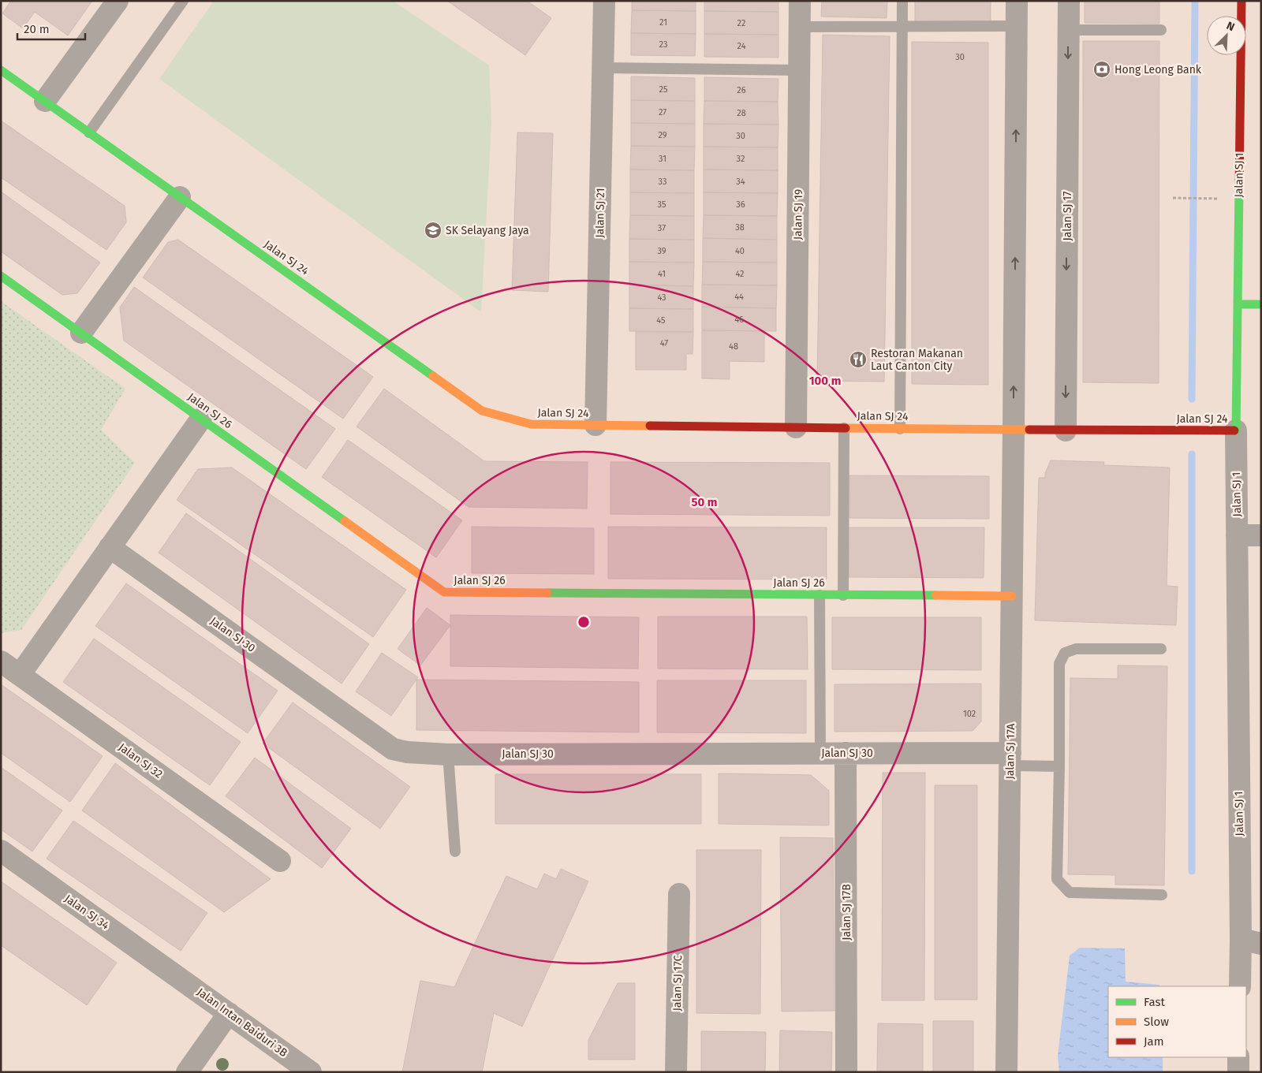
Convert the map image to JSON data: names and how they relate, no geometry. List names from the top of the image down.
{
  "streets": {
    "street": [
      "Jalan SJ 1",
      "Jalan SJ 21",
      "Jalan SJ 19",
      "Jalan SJ 17",
      "Jalan SJ 24",
      "Jalan SJ 26",
      "Jalan SJ 30",
      "Jalan SJ 17A",
      "Jalan SJ 32",
      "Jalan SJ 34",
      "Jalan SJ 17B",
      "Jalan SJ 17C",
      "Jalan Intan Baiduri 3B"
    ]
  },
  "crossings": [
    ["Jalan SJ 1", "Jalan SJ 24"],
    ["Jalan SJ 21", "Jalan SJ 24"],
    ["Jalan SJ 19", "Jalan SJ 24"],
    ["Jalan SJ 17", "Jalan SJ 24"],
    ["Jalan SJ 24", "Jalan SJ 17A"],
    ["Jalan SJ 26", "Jalan SJ 17A"],
    ["Jalan SJ 30", "Jalan SJ 17A"],
    ["Jalan SJ 30", "Jalan SJ 17B"],
    ["Jalan SJ 34", "Jalan Intan Baiduri 3B"]
  ],
  "places": {
    "bank": ["Hong Leong Bank"],
    "school or university": ["SK Selayang Jaya"],
    "restaurant": ["Restoran Makanan Laut Canton City"]
  },
  "house_numbers": [
    "21",
    "22",
    "23",
    "24",
    "30",
    "25",
    "26",
    "27",
    "28",
    "29",
    "30",
    "31",
    "32",
    "33",
    "34",
    "35",
    "36",
    "38",
    "37",
    "39",
    "40",
    "41",
    "42",
    "44",
    "43",
    "46",
    "45",
    "47",
    "48",
    "102"
  ],
  "legend": ["Fast", "Slow", "Jam"],
  "scale_bar": "20 m",
  "north": "top right",
  "rings": ["100 m", "50 m"]
}
